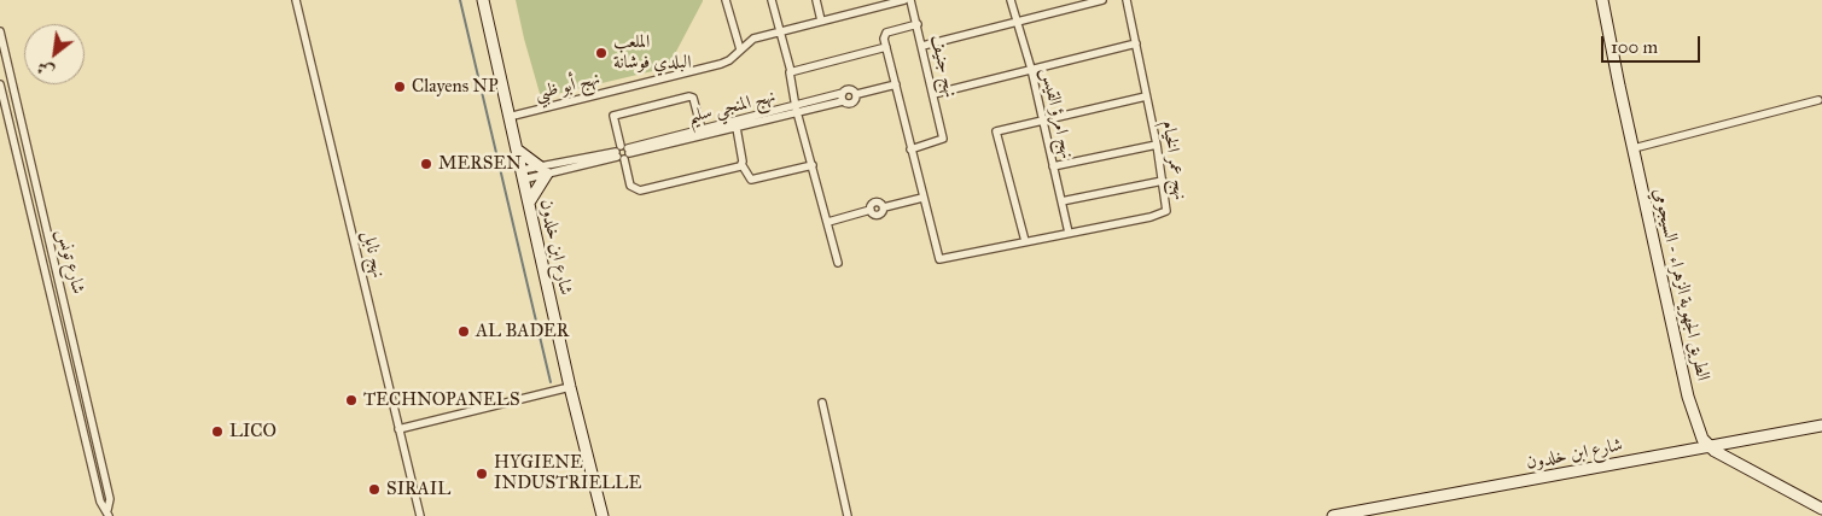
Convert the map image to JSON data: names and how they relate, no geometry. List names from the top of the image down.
{
  "streets": {
    "street": [
      "نهج جنيف",
      "نهج أبو ظبي",
      "نهج المنجي سليم",
      "نهج امرؤ القيس",
      "نهج عمر الخيام",
      "شارع ابن خلدون",
      "نهج نابل",
      "شارع تونس",
      "الطريق الجهوية الزهراء - السيجومي"
    ]
  },
  "crossings": [
    ["نهج أبو ظبي", "شارع ابن خلدون"],
    ["نهج المنجي سليم", "شارع ابن خلدون"],
    ["نهج امرؤ القيس", "نهج عمر الخيام"],
    ["شارع ابن خلدون", "الطريق الجهوية الزهراء - السيجومي"]
  ],
  "places": [
    "الملعب البلدي فوشانة",
    "Clayens NP",
    "MERSEN",
    "AL BADER",
    "TECHNOPANELS",
    "LICO",
    "HYGIENE INDUSTRIELLE",
    "SIRAIL"
  ],
  "scale_bar": "100 m",
  "north": "bottom left"
}
